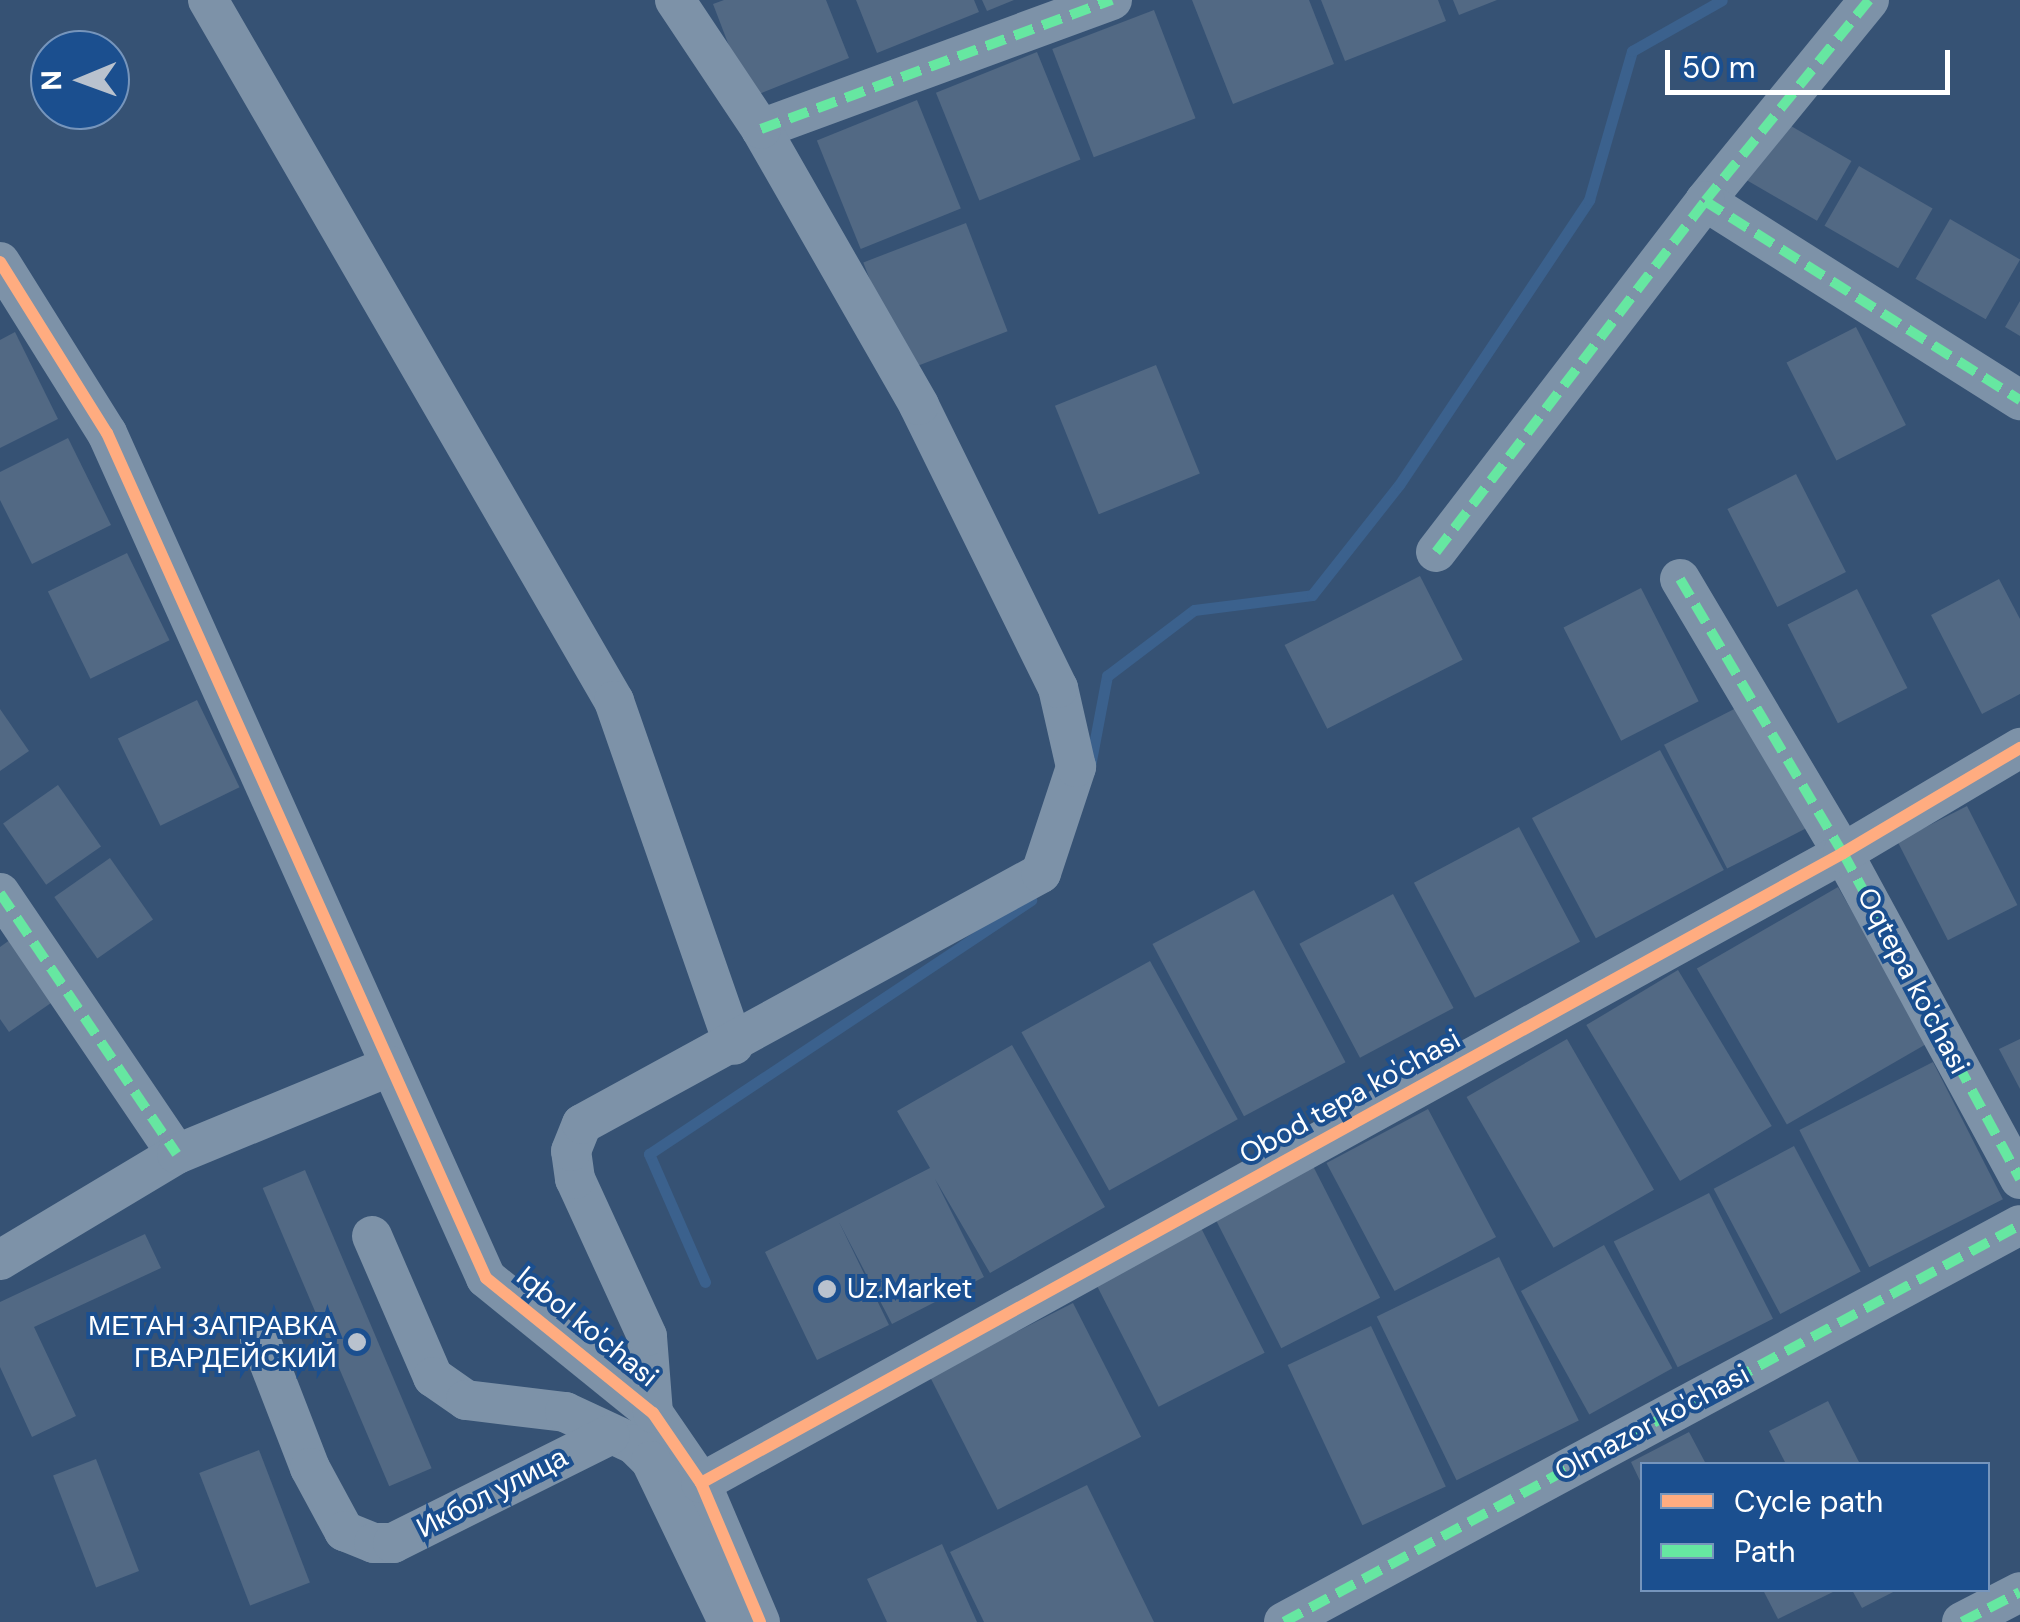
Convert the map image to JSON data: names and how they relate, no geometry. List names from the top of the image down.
{
  "streets": {
    "street": [
      "Oqtepa ko'chasi",
      "Obod tepa ko'chasi",
      "Iqbol ko'chasi",
      "Olmazor ko'chasi",
      "Икбол улица"
    ]
  },
  "crossings": [
    ["Oqtepa ko'chasi", "Obod tepa ko'chasi"],
    ["Obod tepa ko'chasi", "Iqbol ko'chasi"]
  ],
  "places": ["Uz.Market", "МЕТАН ЗАПРАВКА ГВАРДЕЙСКИЙ"],
  "legend": ["Cycle path", "Path"],
  "scale_bar": "50 m",
  "north": "left"
}
